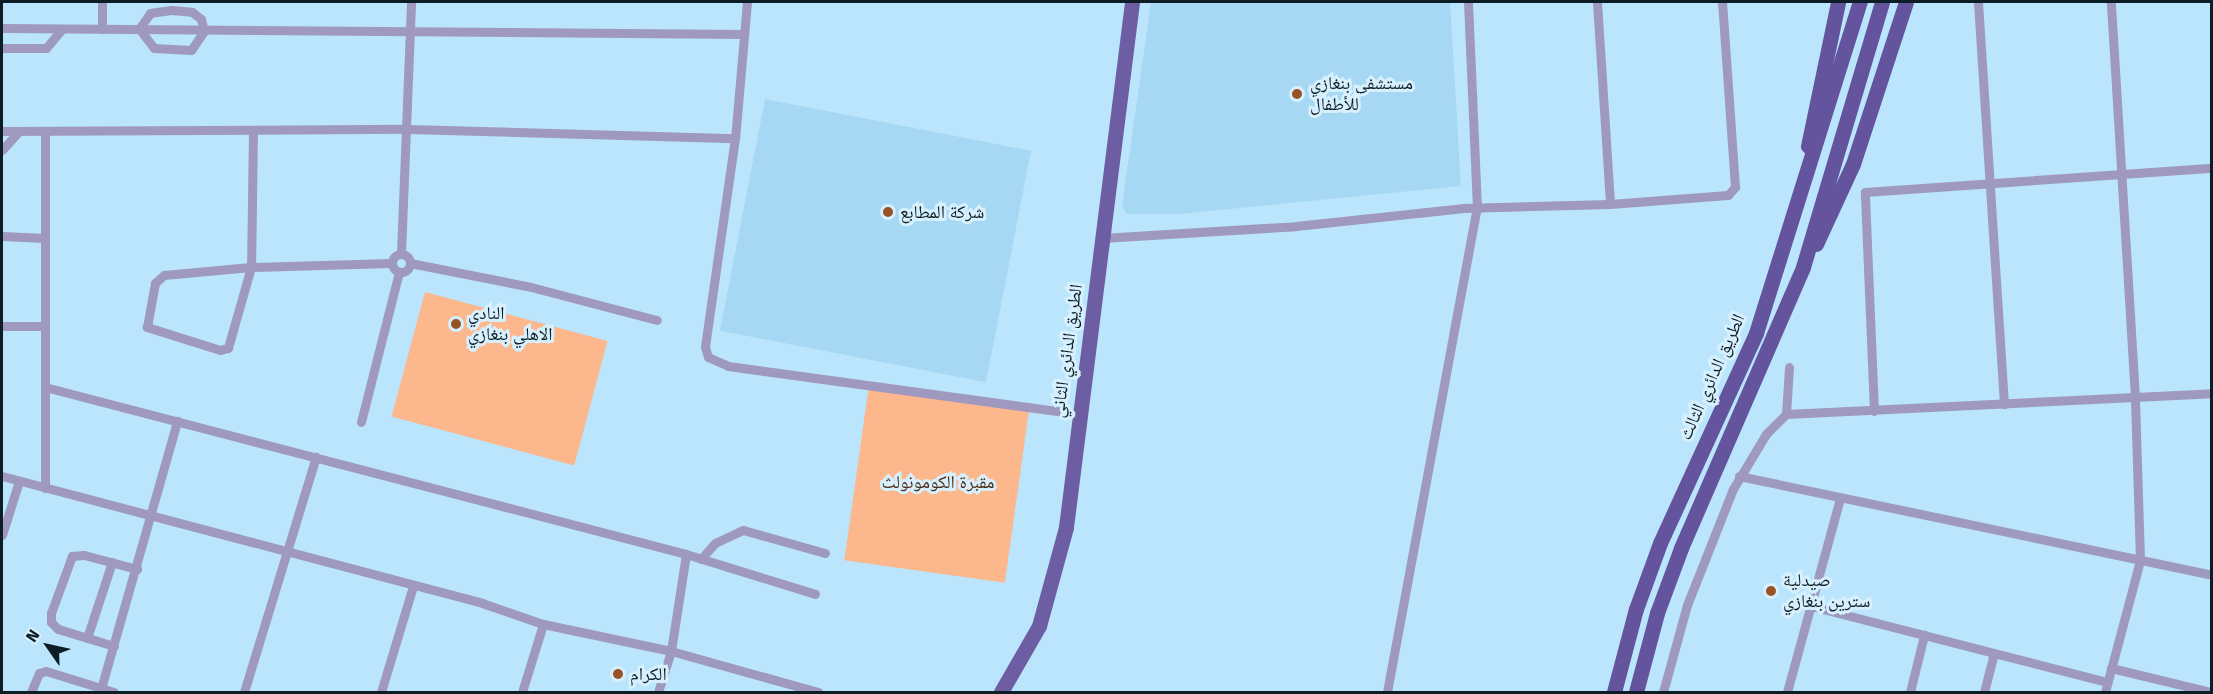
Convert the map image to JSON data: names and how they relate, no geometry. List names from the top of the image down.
{
  "streets": {
    "highway": ["الطريق الدائري الثالث"],
    "main road": ["الطريق الدائري الثاني"]
  },
  "parks": ["مقبرة الكومونولث"],
  "places": [
    "مستشفى بنغازي للأطفال",
    "شركة المطابع",
    "النادي الاهلي بنغازي",
    "صيدلية سترين بنغازي",
    "الكرام"
  ],
  "north": "top left"
}
